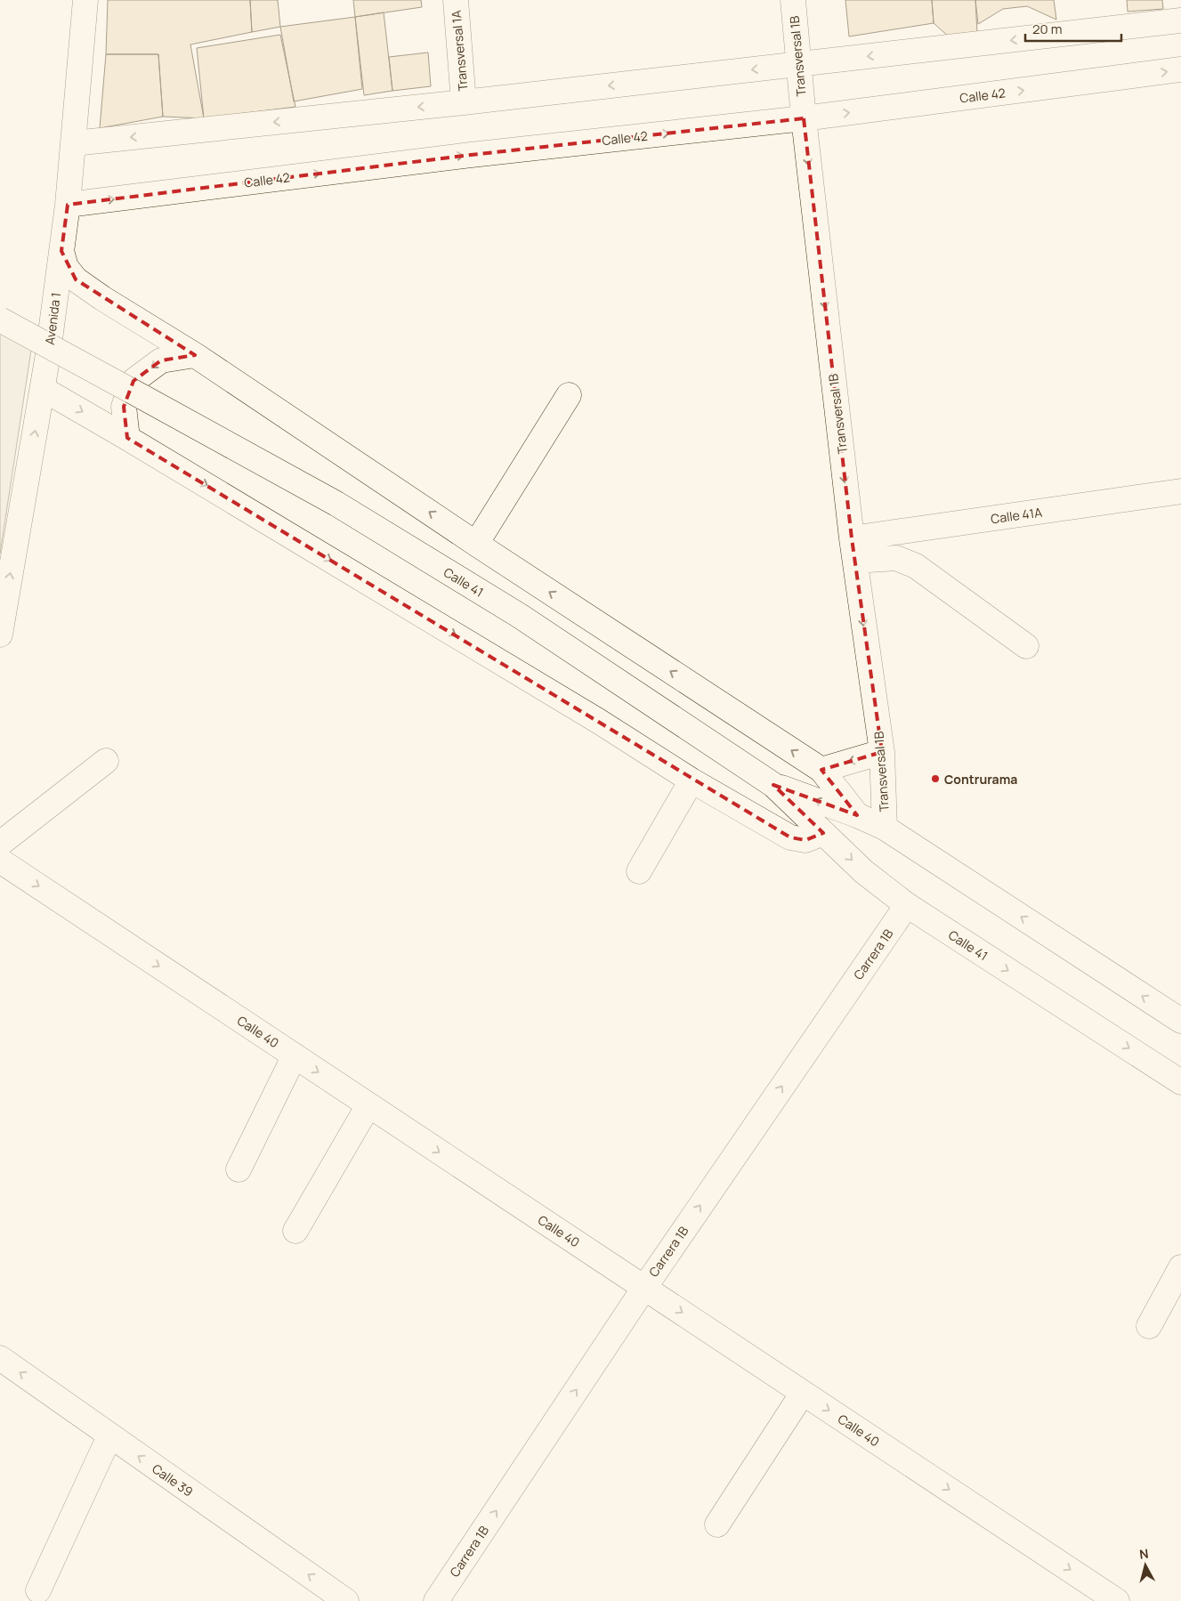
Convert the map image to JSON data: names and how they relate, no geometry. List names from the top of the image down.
{
  "streets": {
    "street": [
      "Transversal 1A",
      "Transversal 1B",
      "Calle 42",
      "Avenida 1",
      "Calle 41A",
      "Calle 41",
      "Carrera 1B",
      "Calle 40",
      "Calle 39"
    ]
  },
  "crossings": [
    ["Transversal 1B", "Calle 42"],
    ["Transversal 1B", "Calle 41A"],
    ["Transversal 1B", "Calle 41"],
    ["Calle 42", "Avenida 1"],
    ["Calle 41", "Carrera 1B"],
    ["Carrera 1B", "Calle 40"]
  ],
  "one_way": [
    "Transversal 1B",
    "Avenida 1",
    "Carrera 1B",
    "Calle 40",
    "Calle 39"
  ],
  "places": ["Contrurama"],
  "scale_bar": "20 m",
  "north": "top"
}
